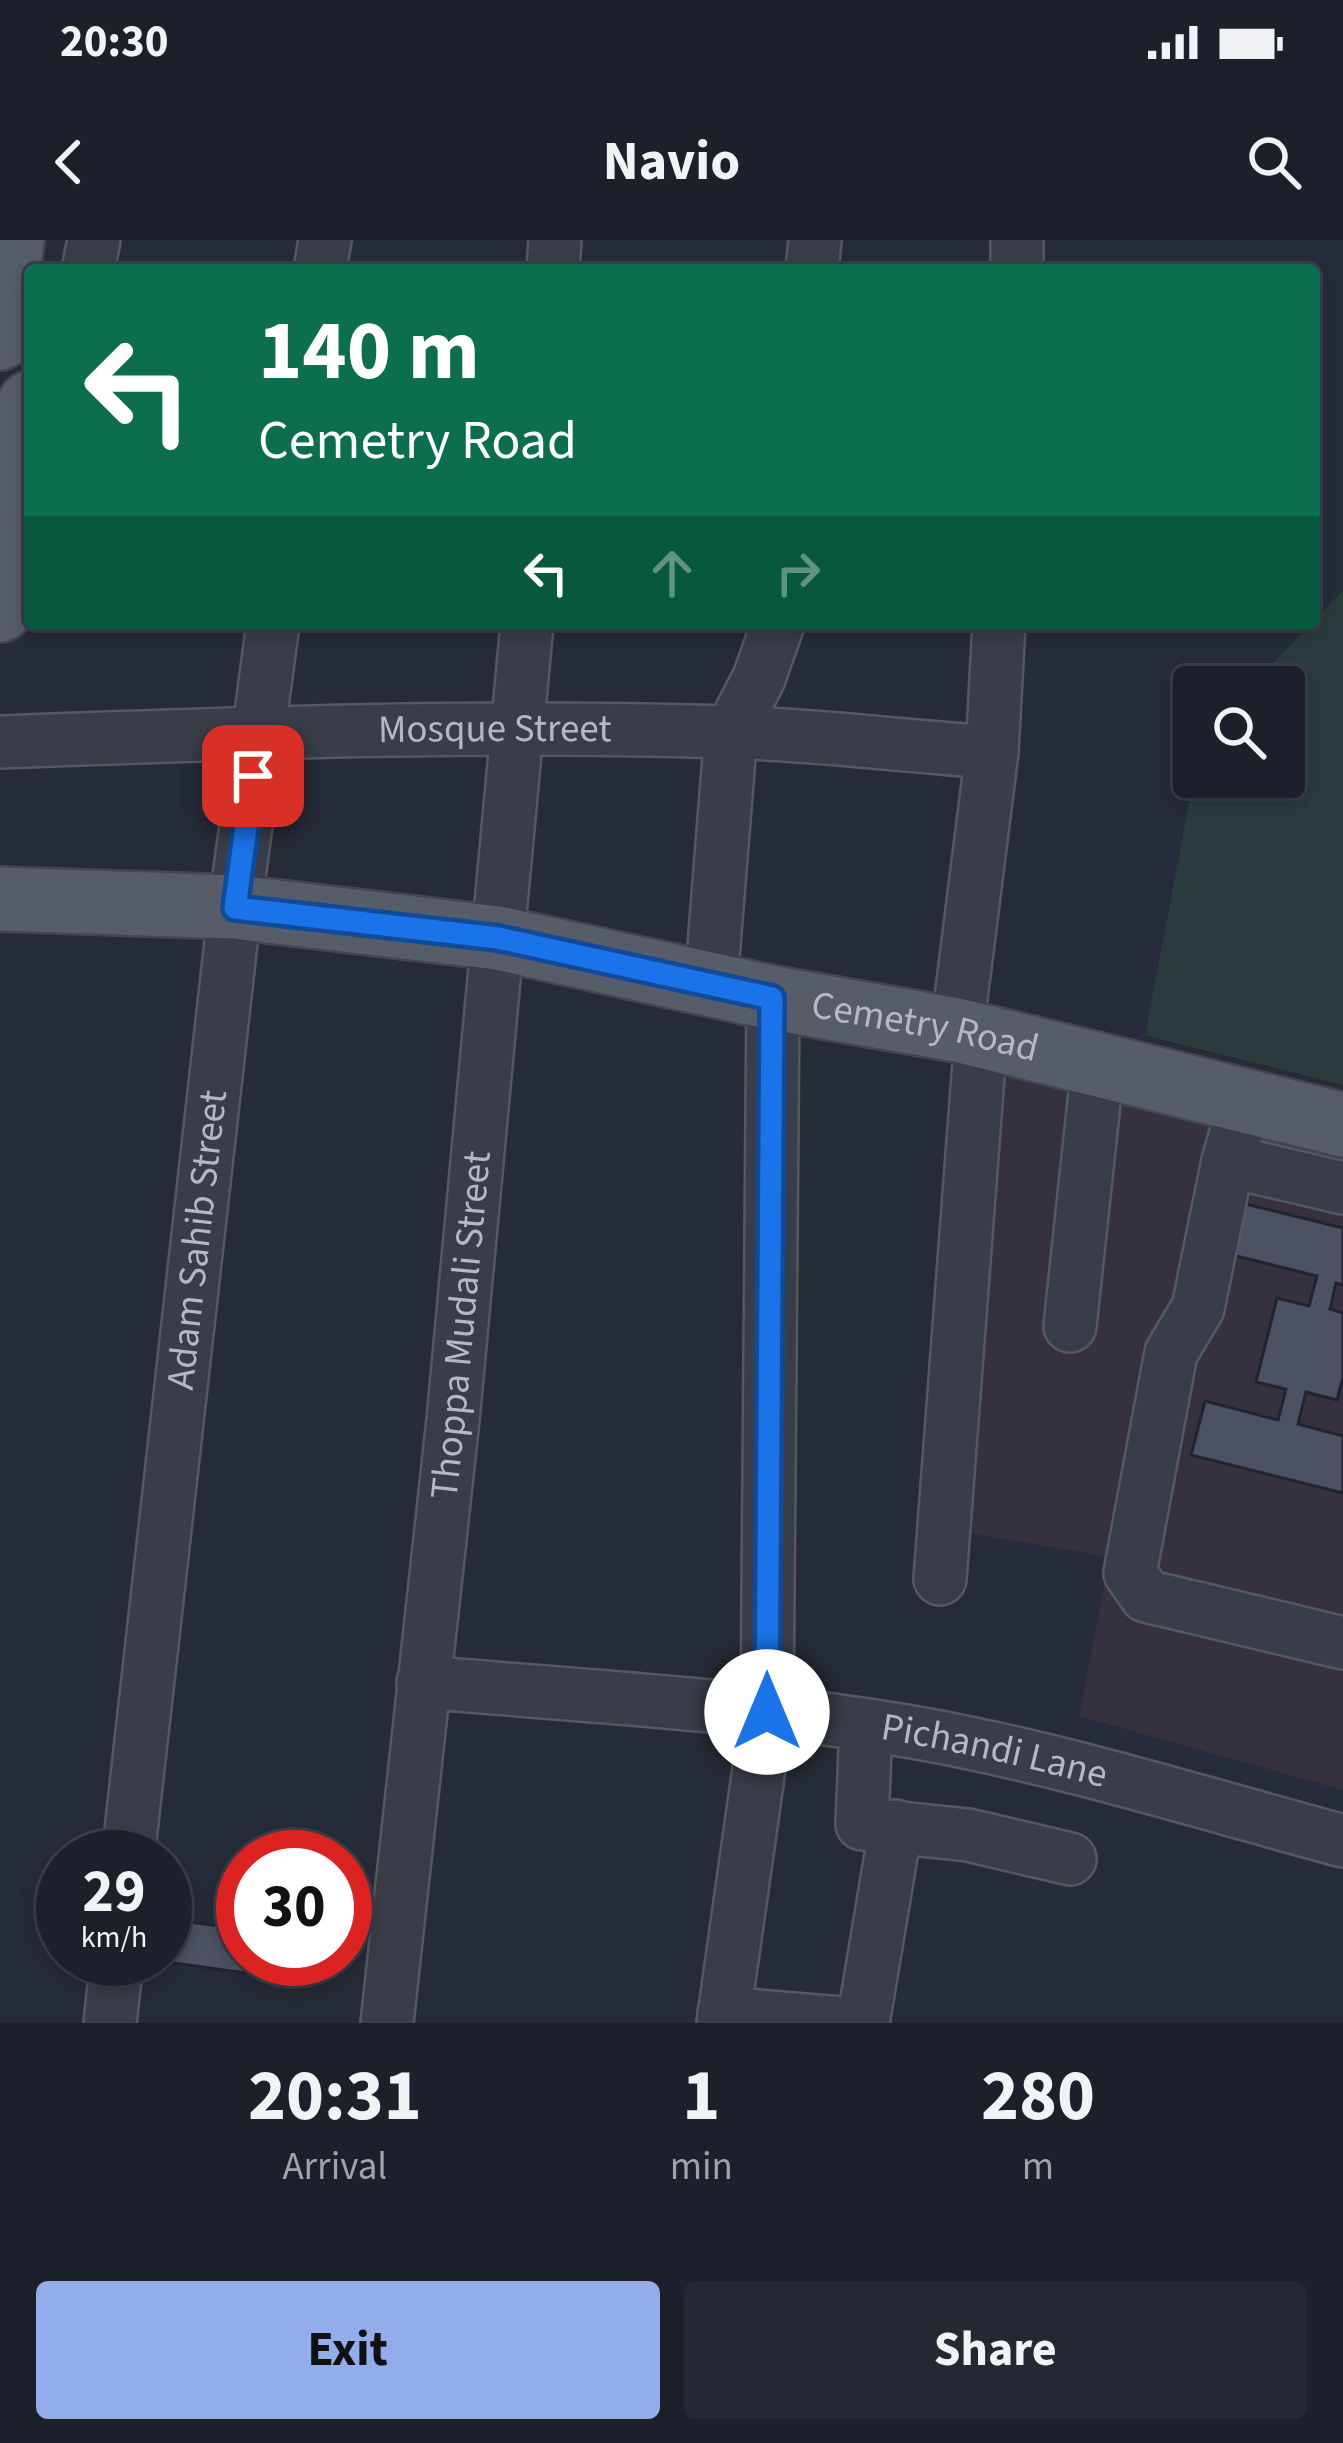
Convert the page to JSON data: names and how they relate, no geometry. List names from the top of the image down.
{
  "streets": {
    "main road": ["Cemetry Road"],
    "street": [
      "Mosque Street",
      "Adam Sahib Street",
      "Thoppa Mudali Street",
      "Pichandi Lane"
    ]
  },
  "crossings": [
    ["Mosque Street", "Adam Sahib Street"],
    ["Mosque Street", "Thoppa Mudali Street"],
    ["Cemetry Road", "Adam Sahib Street"],
    ["Cemetry Road", "Thoppa Mudali Street"],
    ["Thoppa Mudali Street", "Pichandi Lane"]
  ],
  "page": {
    "status": "20:30",
    "header": "Navio",
    "turn": ["140 m", "Cemetry Road"],
    "speed": "29 km/h",
    "limit": "30",
    "eta": [
      "20:31",
      "Arrival",
      "1",
      "min",
      "280",
      "m"
    ],
    "buttons": ["Exit", "Share"]
  }
}
